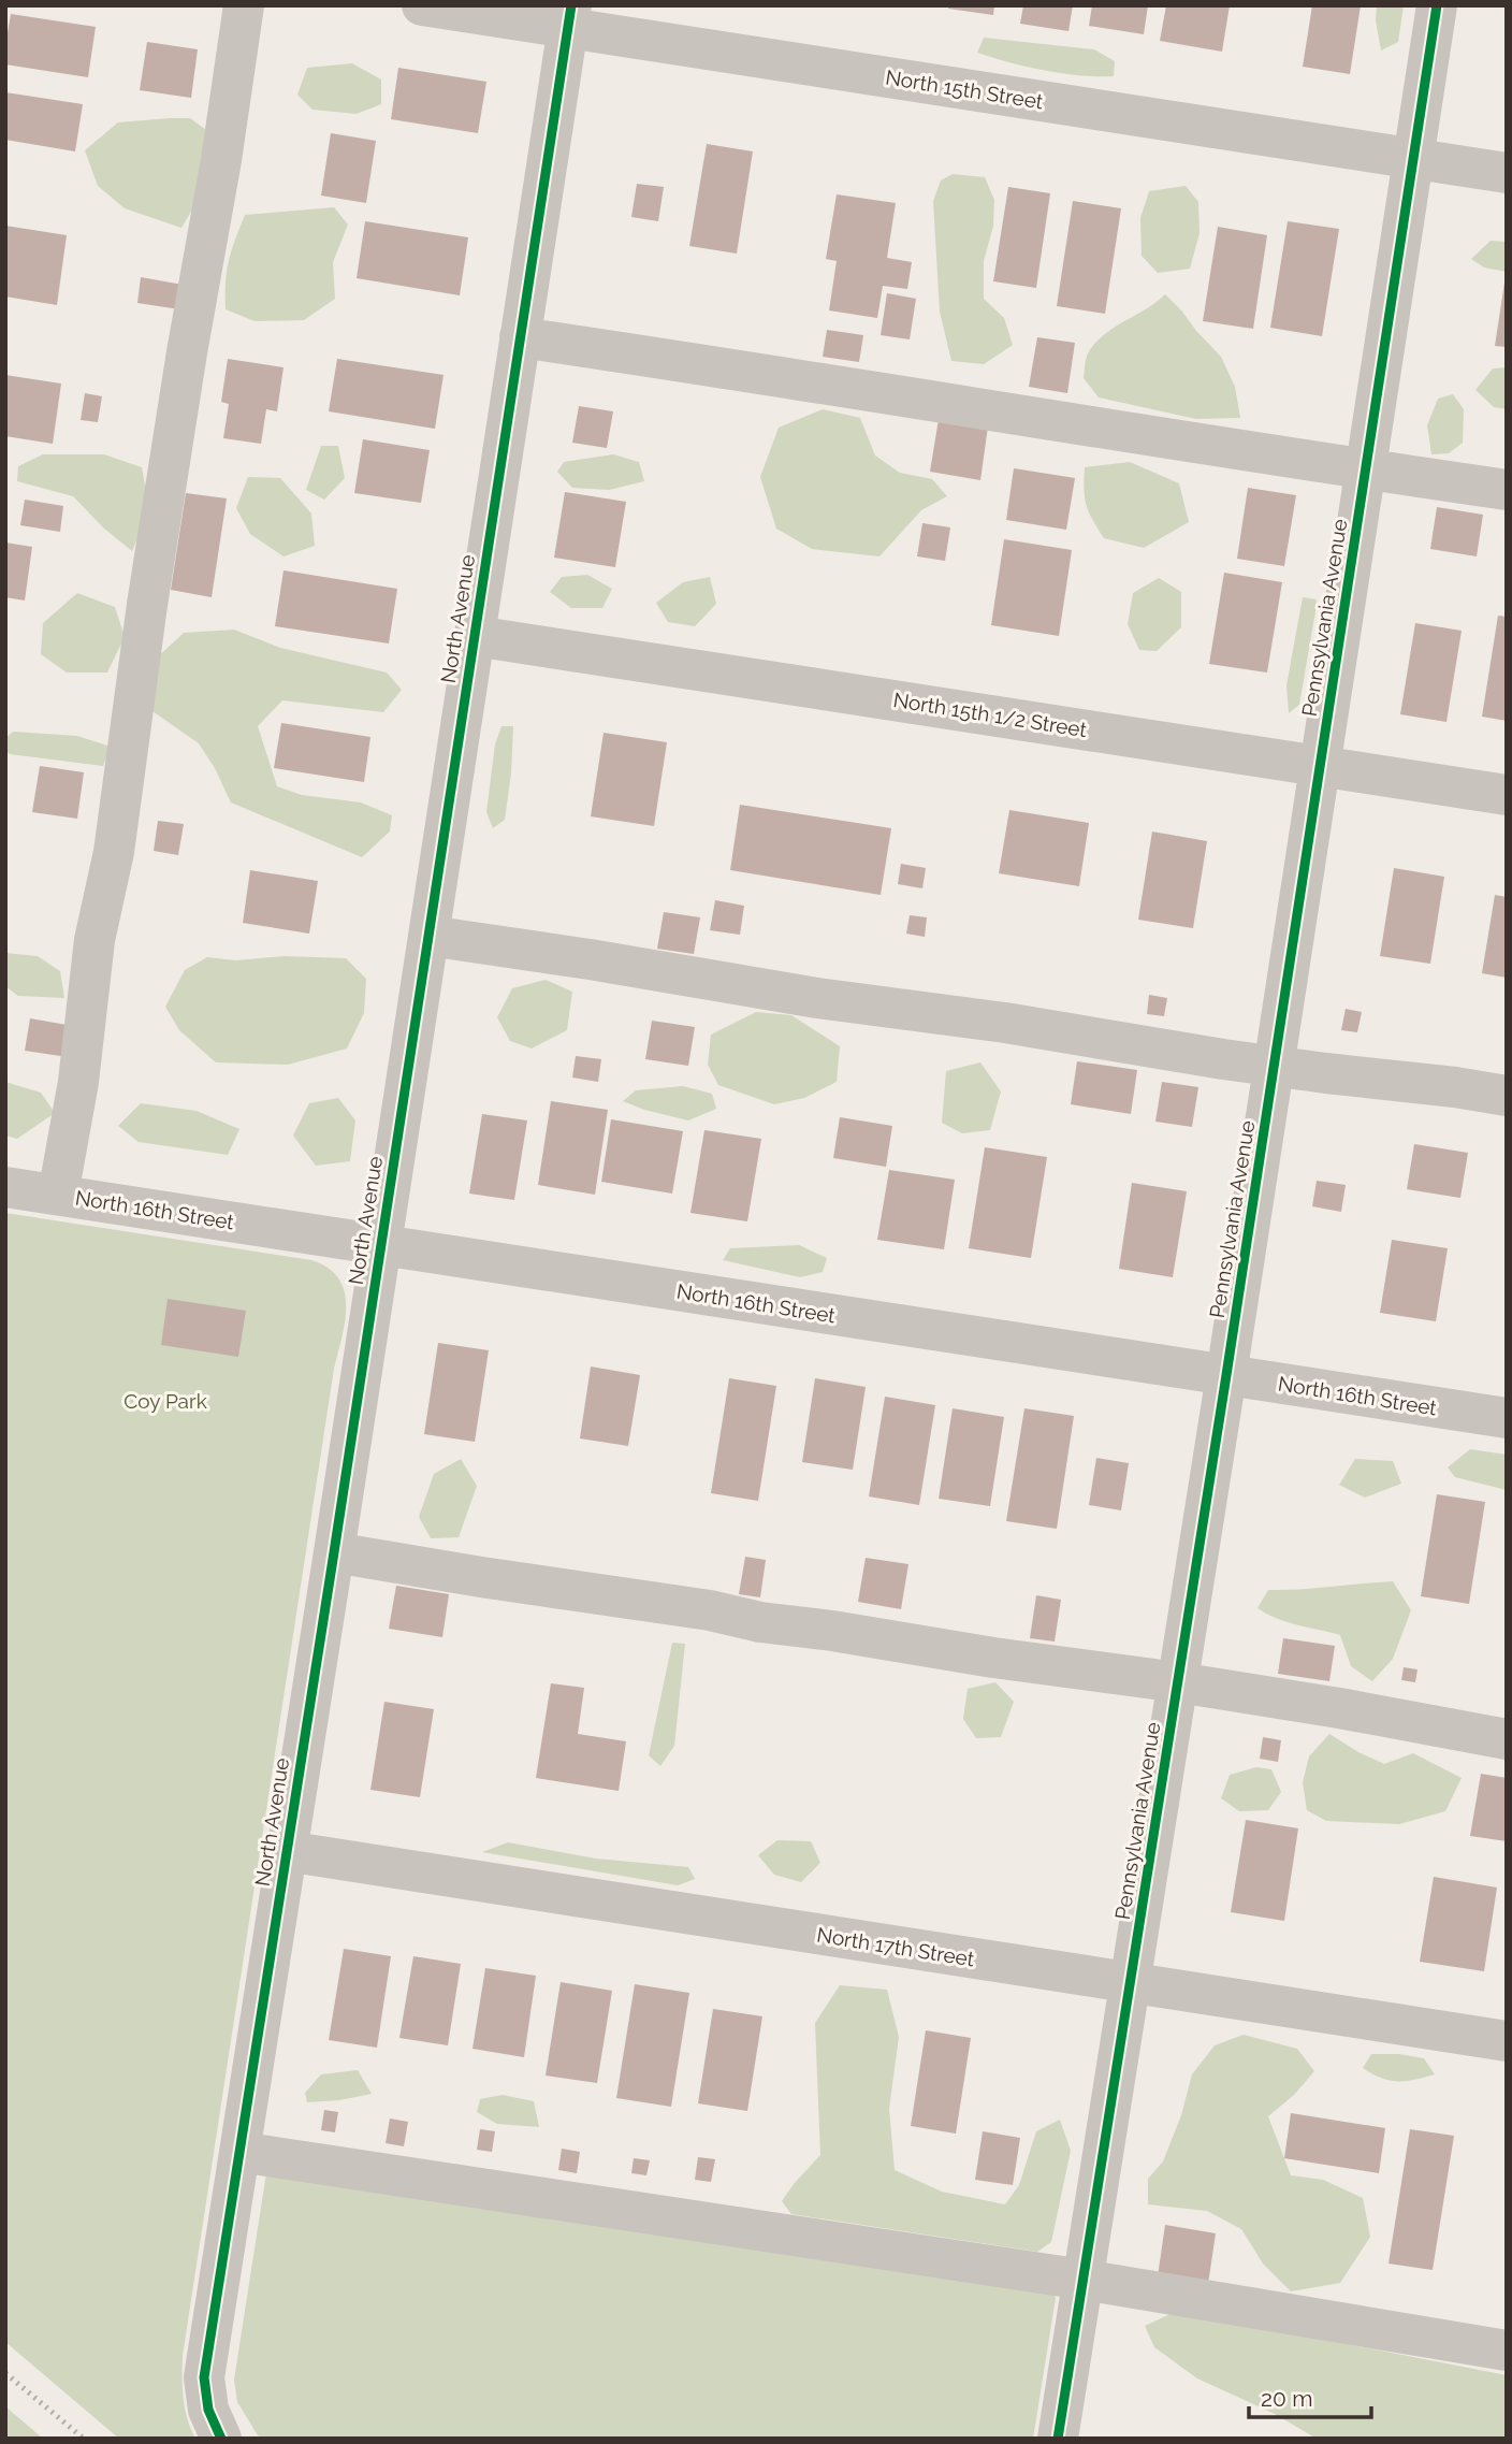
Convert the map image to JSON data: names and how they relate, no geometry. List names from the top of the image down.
{
  "streets": {
    "street": [
      "North 15th Street",
      "Pennsylvania Avenue",
      "North Avenue",
      "North 15th 1/2 Street",
      "North 16th Street",
      "North 17th Street"
    ]
  },
  "crossings": [
    ["North 15th Street", "Pennsylvania Avenue"],
    ["North 15th Street", "North Avenue"],
    ["Pennsylvania Avenue", "North 15th 1/2 Street"],
    ["Pennsylvania Avenue", "North 16th Street"],
    ["Pennsylvania Avenue", "North 17th Street"],
    ["North Avenue", "North 15th 1/2 Street"],
    ["North Avenue", "North 16th Street"],
    ["North Avenue", "North 17th Street"]
  ],
  "parks": ["Coy Park"],
  "scale_bar": "20 m"
}
